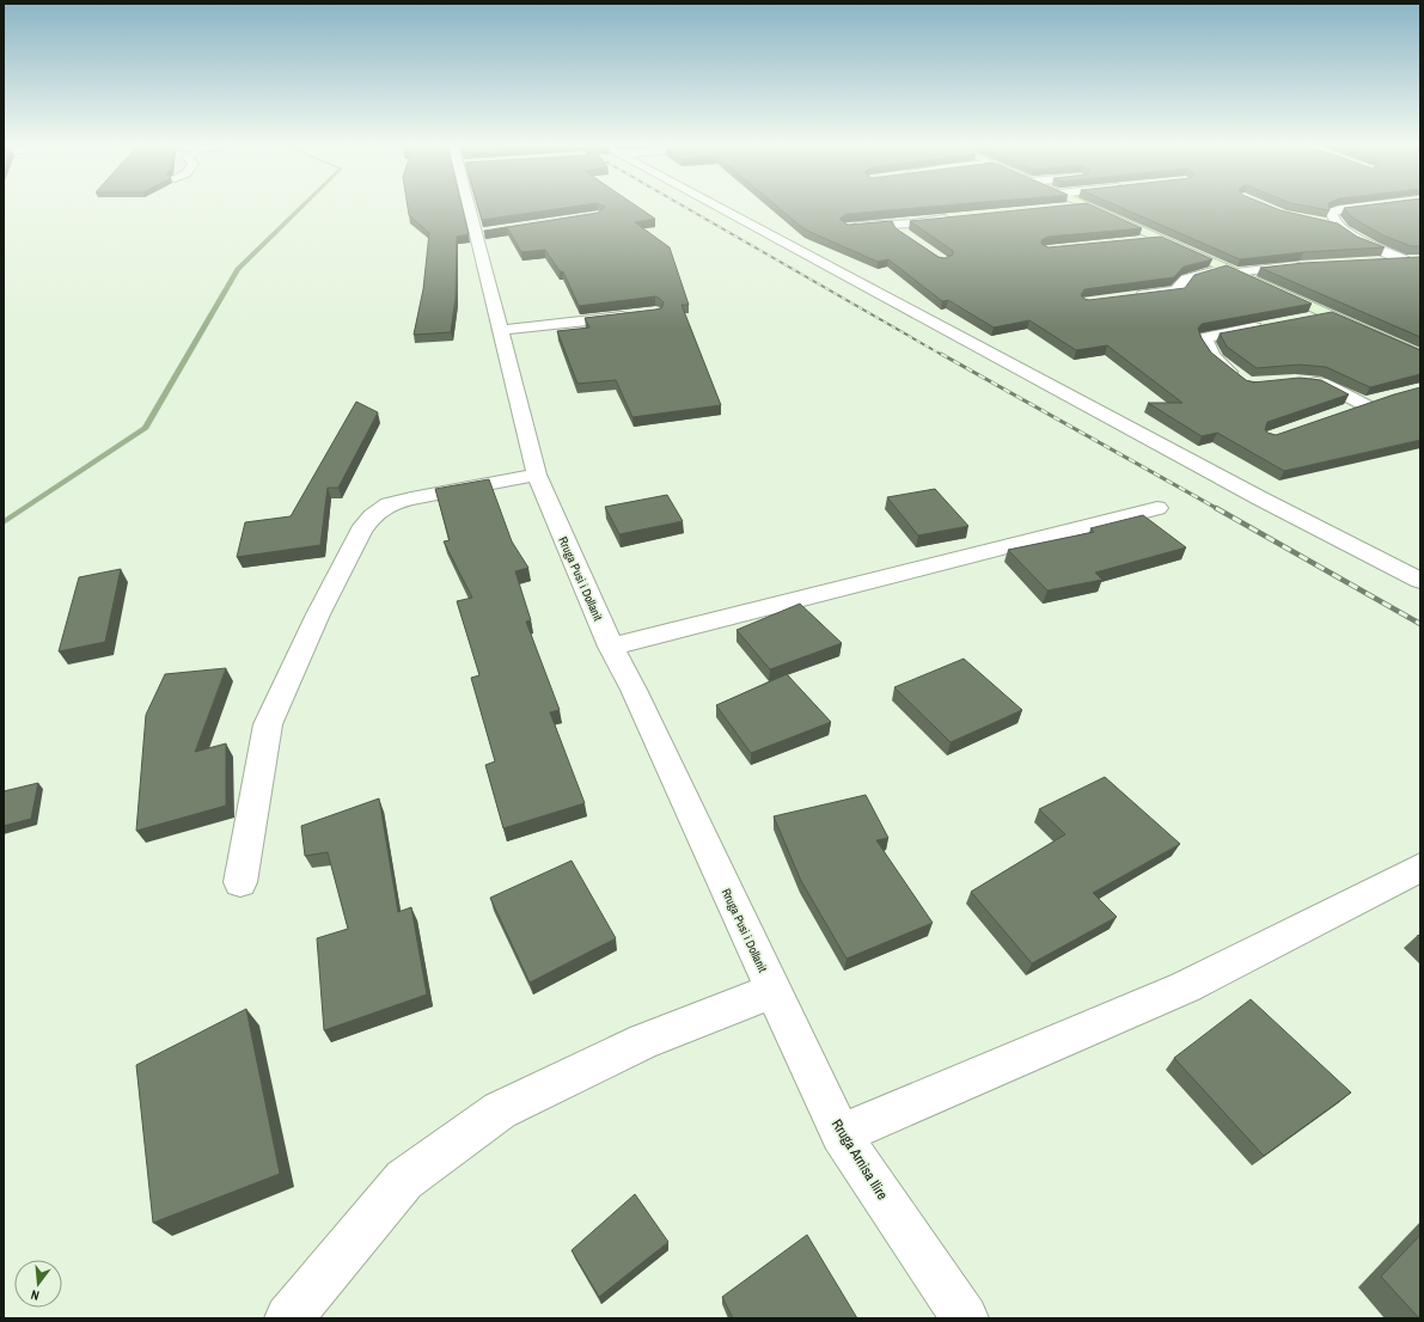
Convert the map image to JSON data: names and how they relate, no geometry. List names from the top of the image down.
{
  "streets": {
    "street": ["Rruga Pusi i Dollanit", "Rruga Arnisa Ilire"]
  },
  "crossings": [
    ["Rruga Pusi i Dollanit", "Rruga Arnisa Ilire"]
  ],
  "north": "bottom"
}
